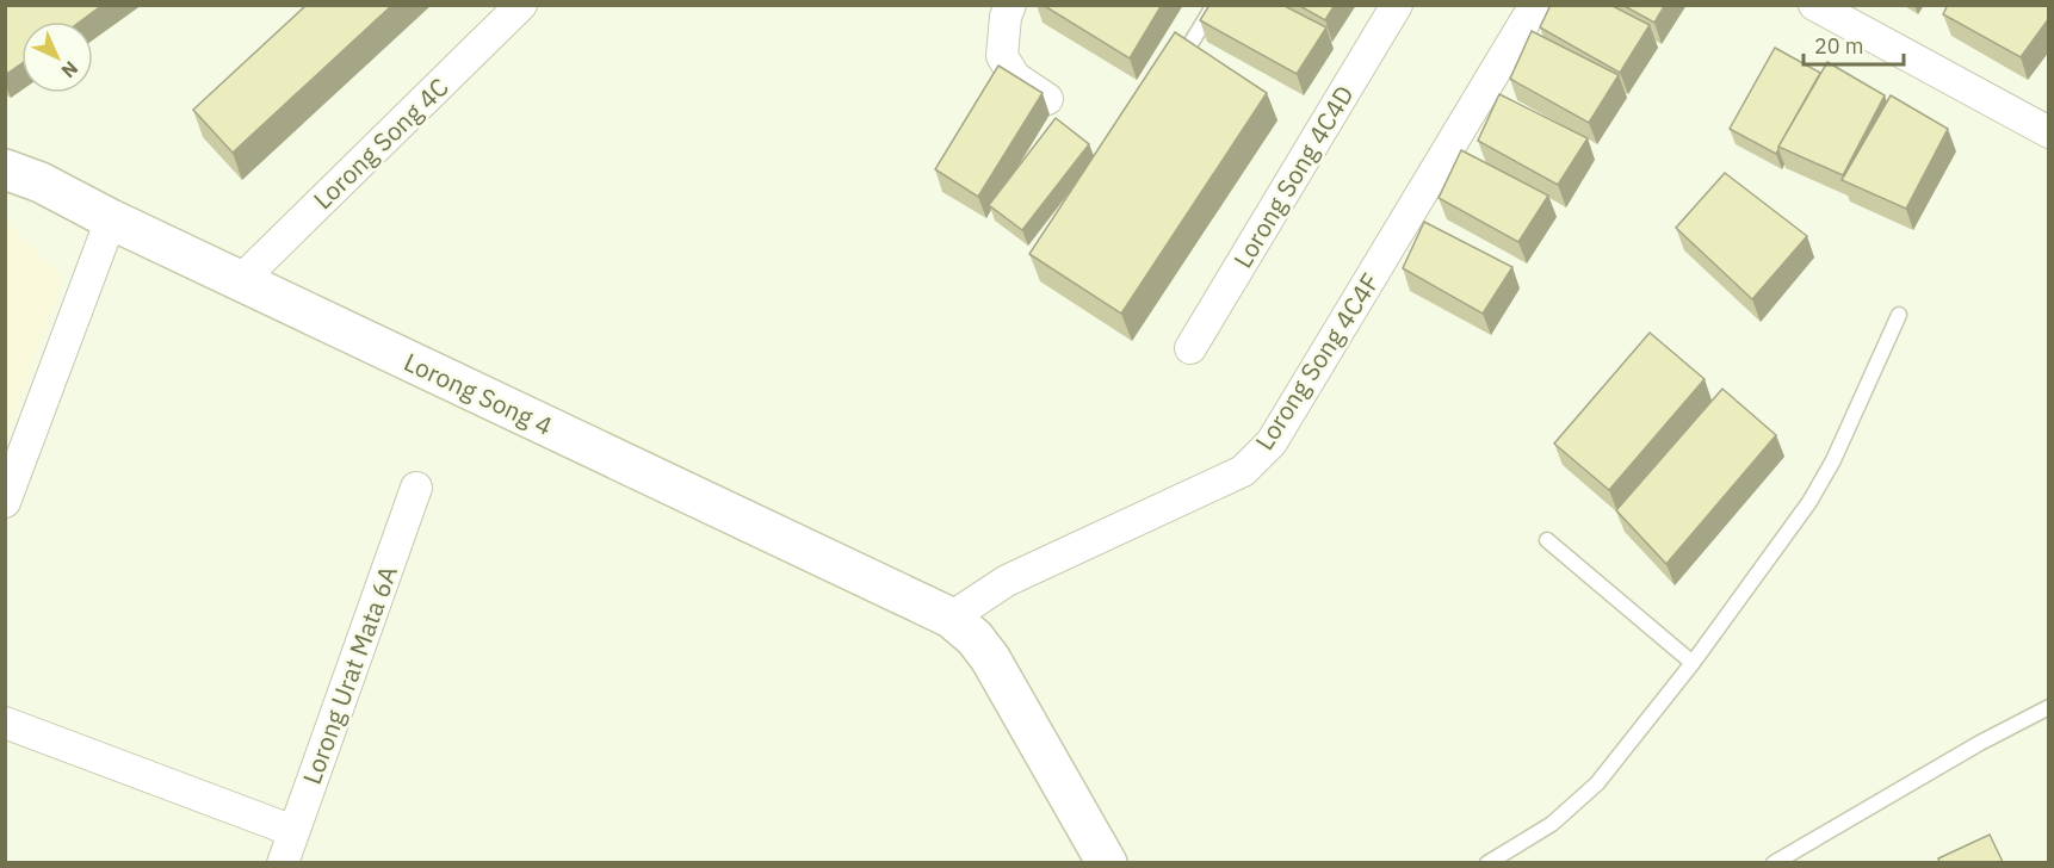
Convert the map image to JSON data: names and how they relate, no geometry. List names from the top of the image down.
{
  "streets": {
    "street": [
      "Lorong Song 4C",
      "Lorong Song 4C4D",
      "Lorong Song 4C4F",
      "Lorong Song 4",
      "Lorong Urat Mata 6A"
    ]
  },
  "crossings": [
    ["Lorong Song 4C", "Lorong Song 4"],
    ["Lorong Song 4C4F", "Lorong Song 4"]
  ],
  "scale_bar": "20 m",
  "north": "bottom right"
}
